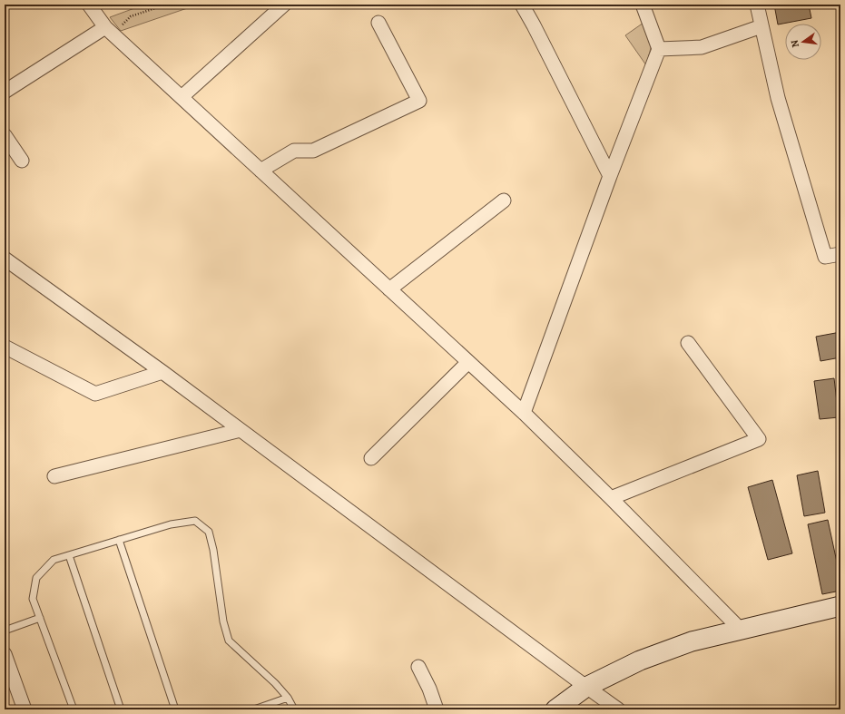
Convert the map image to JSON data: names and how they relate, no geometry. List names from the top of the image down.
{
  "north": "left"
}
